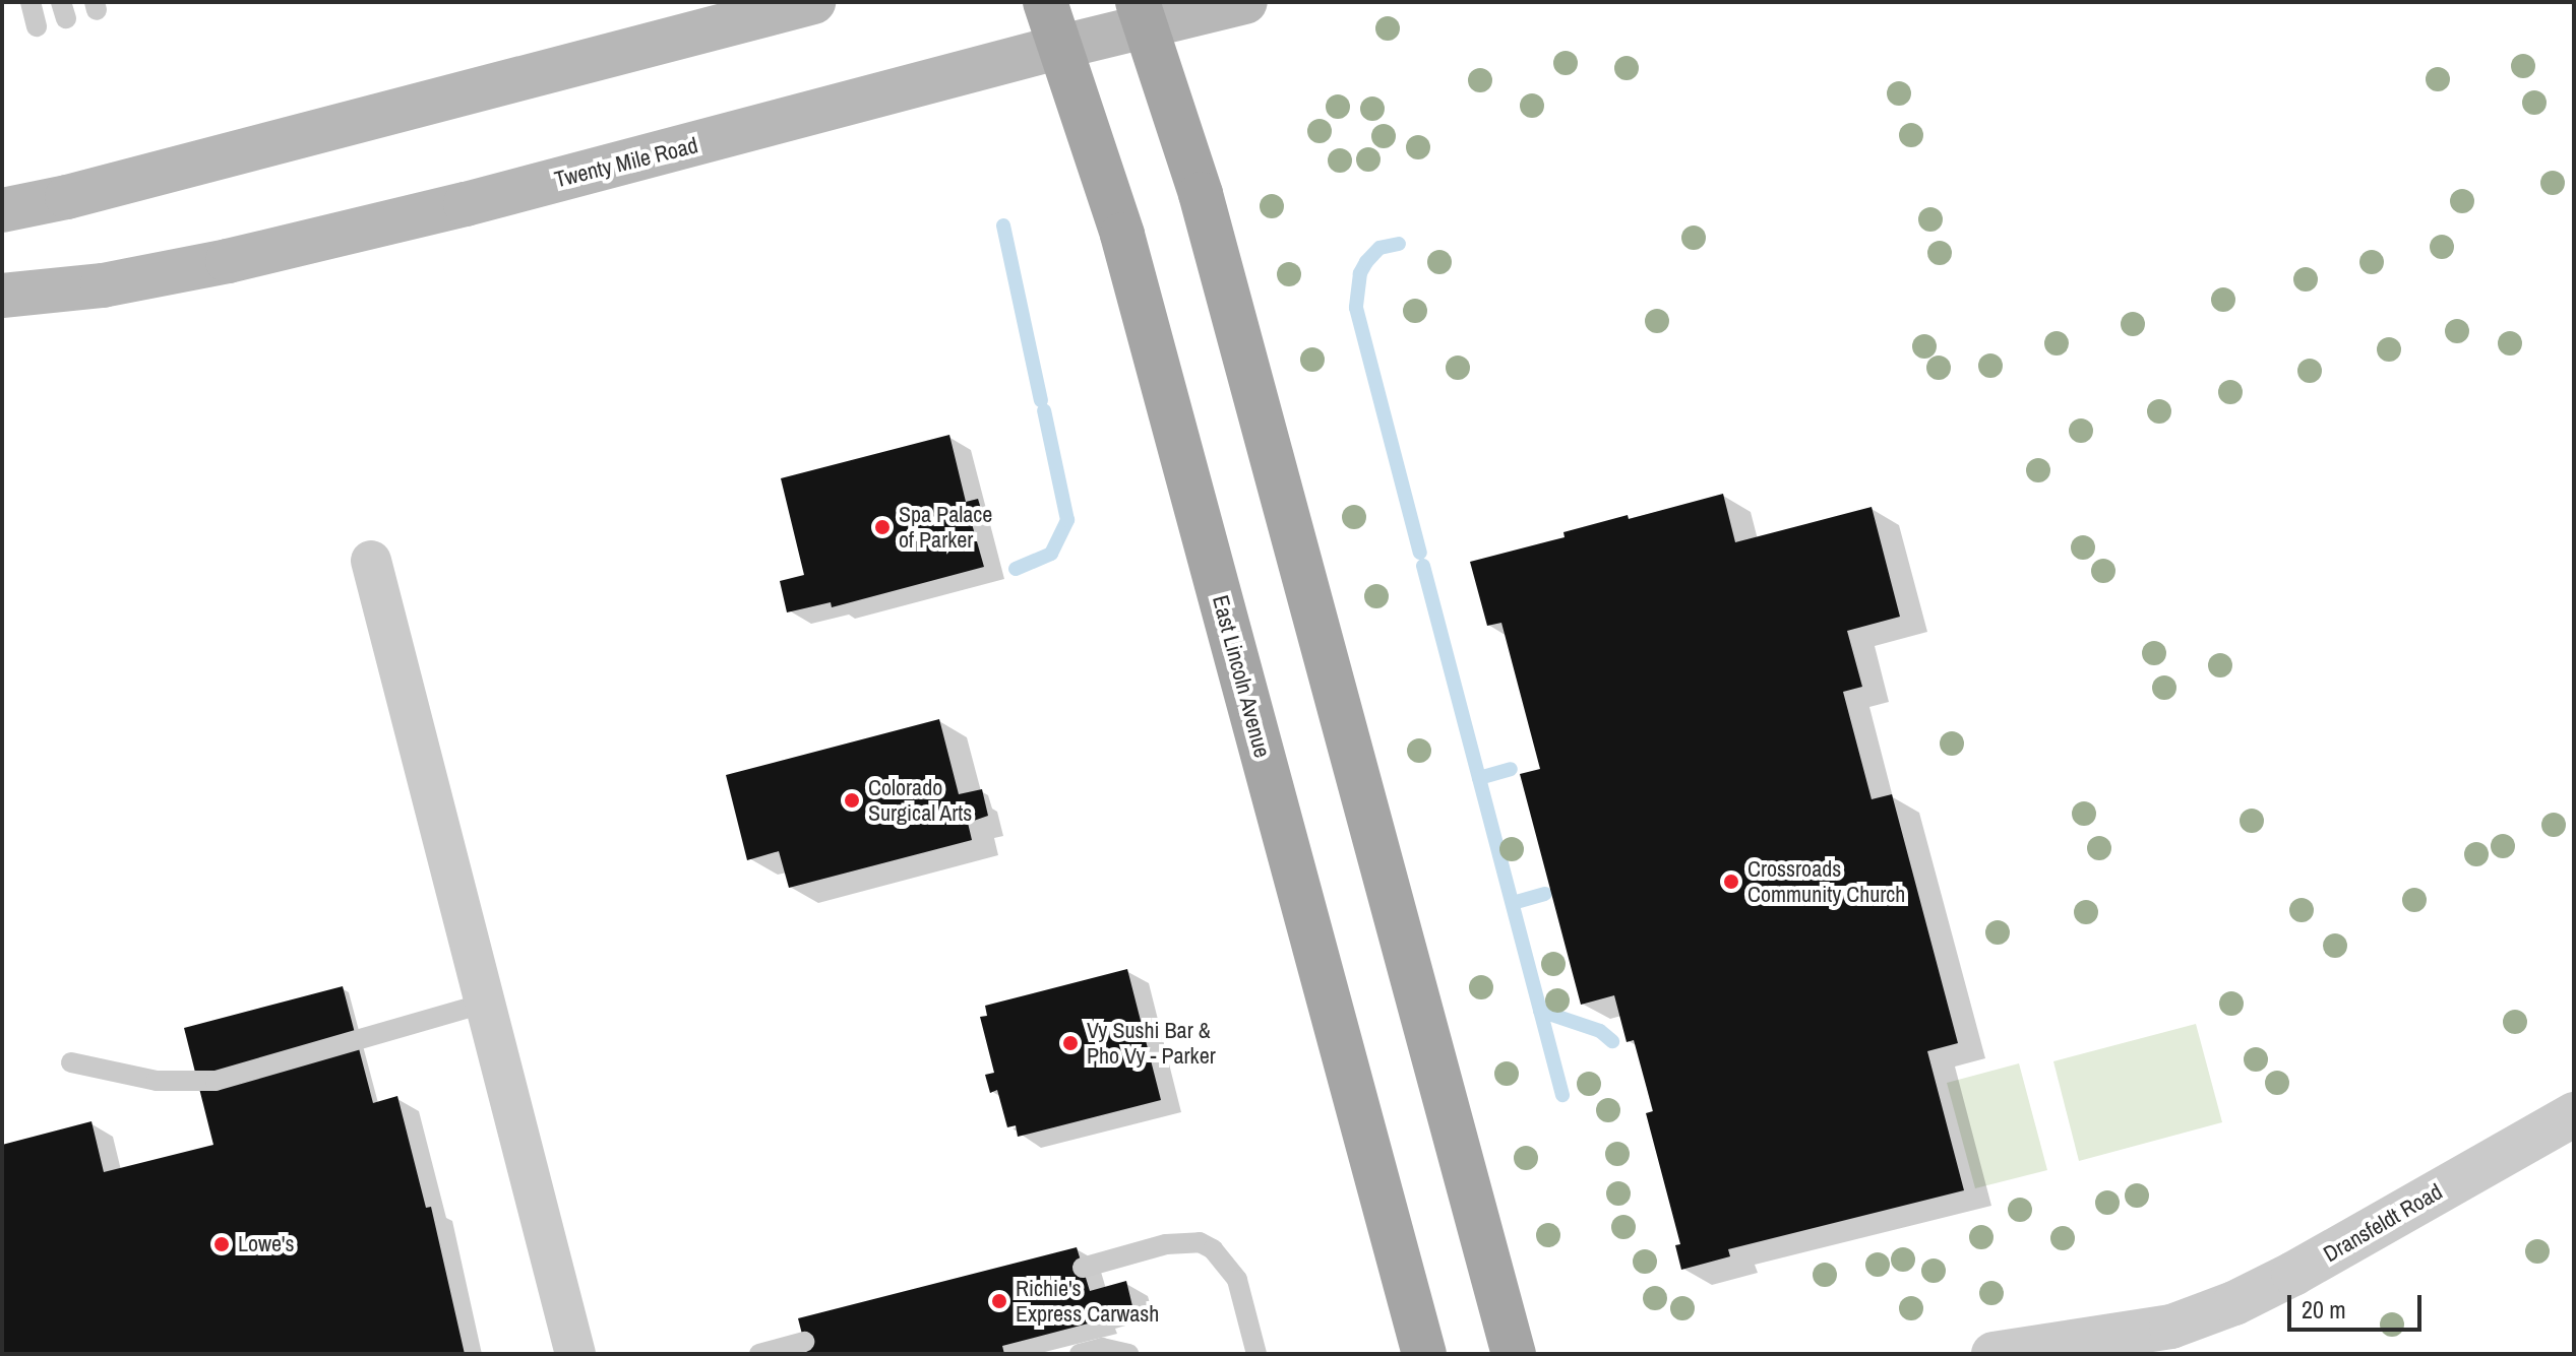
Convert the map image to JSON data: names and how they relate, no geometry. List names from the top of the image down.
{
  "streets": {
    "main road": ["Twenty Mile Road", "East Lincoln Avenue"],
    "street": ["Dransfeldt Road"]
  },
  "crossings": [
    ["Twenty Mile Road", "East Lincoln Avenue"]
  ],
  "places": [
    "Spa Palace of Parker",
    "Colorado Surgical Arts",
    "Crossroads Community Church",
    "Vy Sushi Bar & Pho Vy - Parker",
    "Lowe's",
    "Richie's Express Carwash"
  ],
  "scale_bar": "20 m"
}
